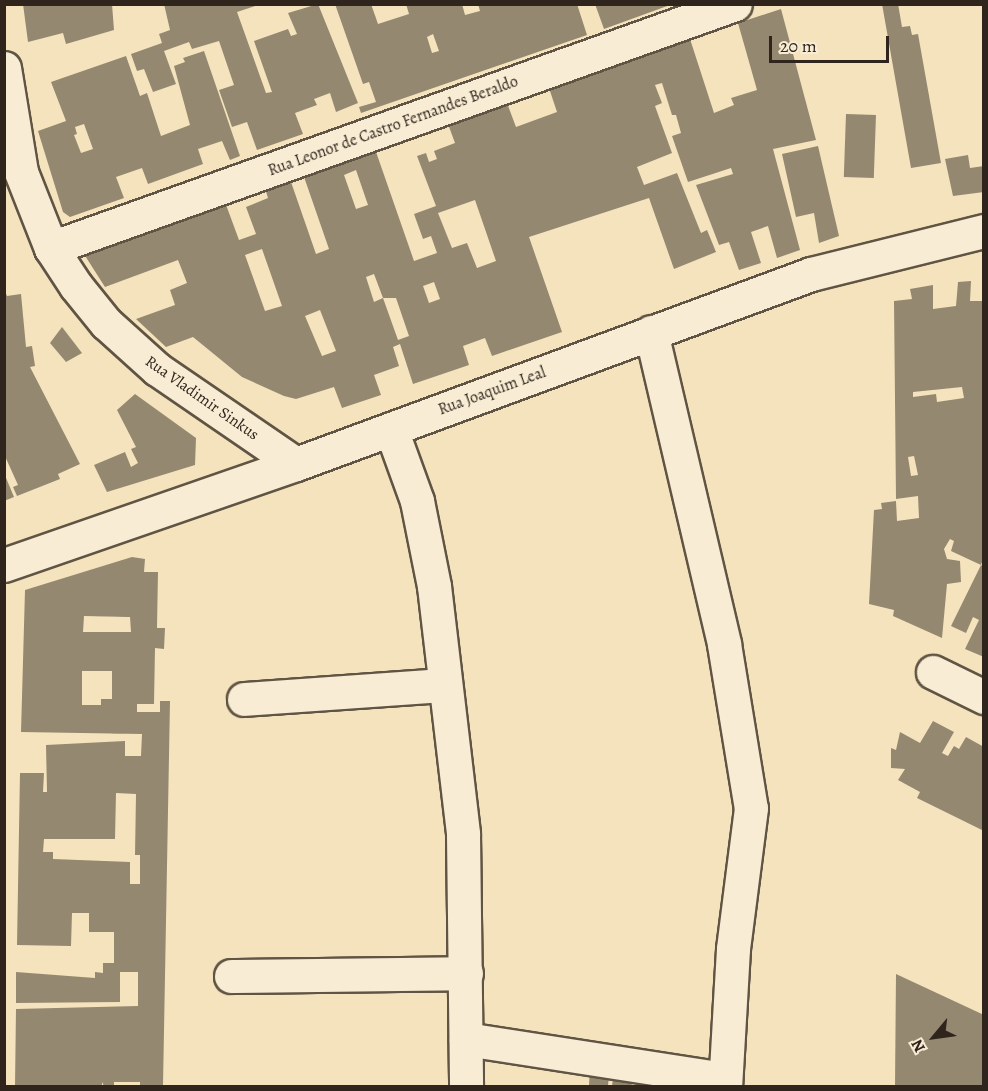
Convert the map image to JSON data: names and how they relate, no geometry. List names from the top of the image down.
{
  "streets": {
    "street": ["Rua Leonor de Castro Fernandes Beraldo", "Rua Joaquim Leal", "Rua Vladimir Sinkus"]
  },
  "crossings": [
    ["Rua Leonor de Castro Fernandes Beraldo", "Rua Vladimir Sinkus"],
    ["Rua Joaquim Leal", "Rua Vladimir Sinkus"]
  ],
  "scale_bar": "20 m",
  "north": "bottom left"
}
